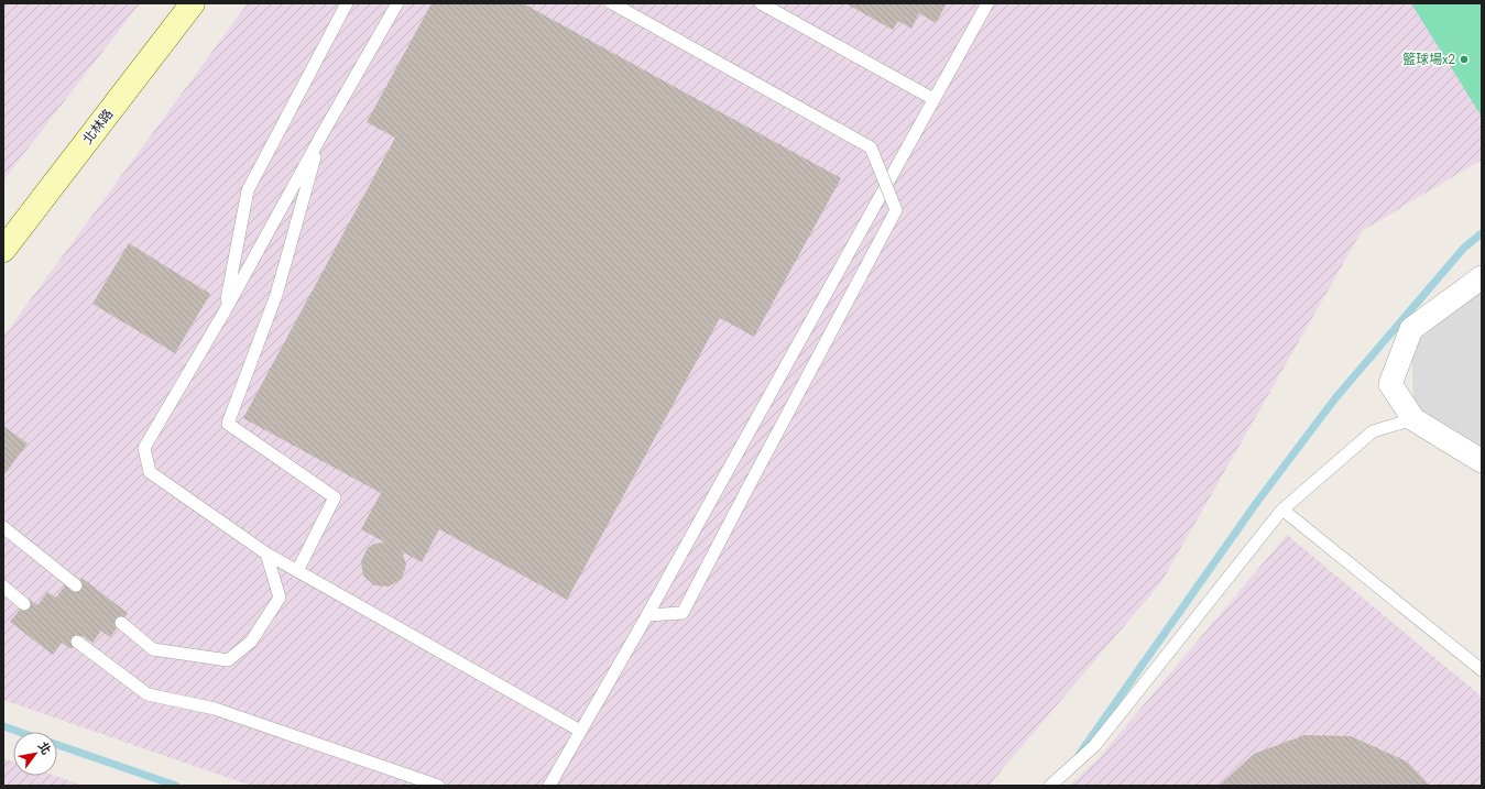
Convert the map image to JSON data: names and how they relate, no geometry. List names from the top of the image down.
{
  "streets": {
    "street": ["北林路"]
  },
  "places": ["籃球場x2"],
  "north": "top right"
}
